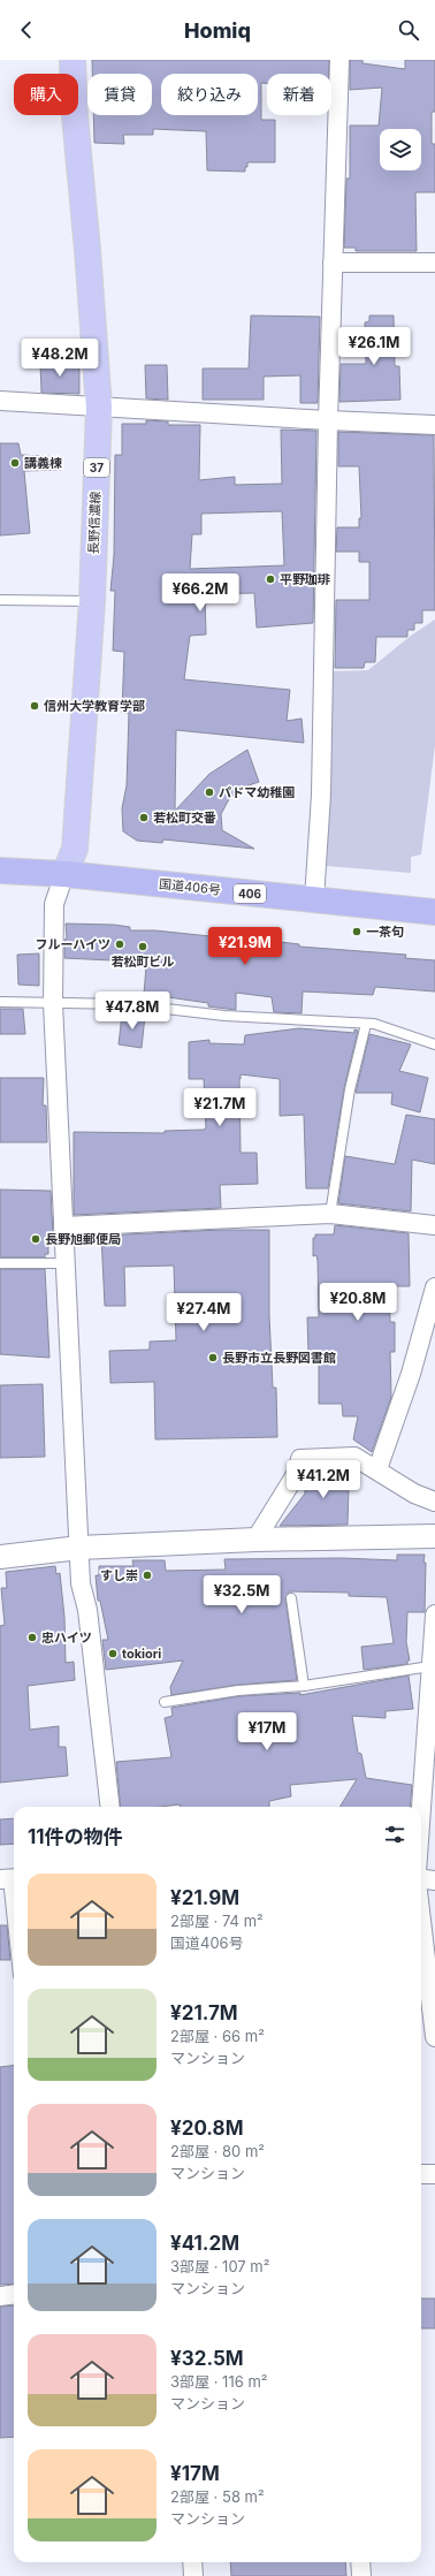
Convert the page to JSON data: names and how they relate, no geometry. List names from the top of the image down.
{
  "streets": {
    "highway": ["国道406号", "406"],
    "main road": ["37", "長野信濃線"]
  },
  "crossings": [
    ["長野信濃線", "国道406号"]
  ],
  "places": [
    "講義棟",
    "平野珈琲",
    "信州大学教育学部",
    "パドマ幼稚園",
    "若松町交番",
    "一茶句",
    "フルーハイツ",
    "若松町ビル",
    "長野旭郵便局",
    "長野市立長野図書館",
    "すし崇",
    "忠ハイツ",
    "tokiori"
  ],
  "page": {
    "header": "Homiq",
    "chip": [
      "購入",
      "賃貸",
      "絞り込み",
      "新着"
    ],
    "price": [
      "¥26.1M",
      "¥48.2M",
      "¥66.2M",
      "¥21.9M",
      "¥47.8M",
      "¥21.7M",
      "¥20.8M",
      "¥27.4M",
      "¥41.2M",
      "¥32.5M",
      "¥17M"
    ],
    "heading": "11件の物件",
    "list": [
      {
        "name": "¥21.9M",
        "note": "2部屋 · 74 m² · 国道406号"
      },
      {
        "name": "¥21.7M",
        "note": "2部屋 · 66 m² · マンション"
      },
      {
        "name": "¥20.8M",
        "note": "2部屋 · 80 m² · マンション"
      },
      {
        "name": "¥41.2M",
        "note": "3部屋 · 107 m² · マンション"
      },
      {
        "name": "¥32.5M",
        "note": "3部屋 · 116 m² · マンション"
      },
      {
        "name": "¥17M",
        "note": "2部屋 · 58 m² · マンション"
      }
    ]
  }
}
